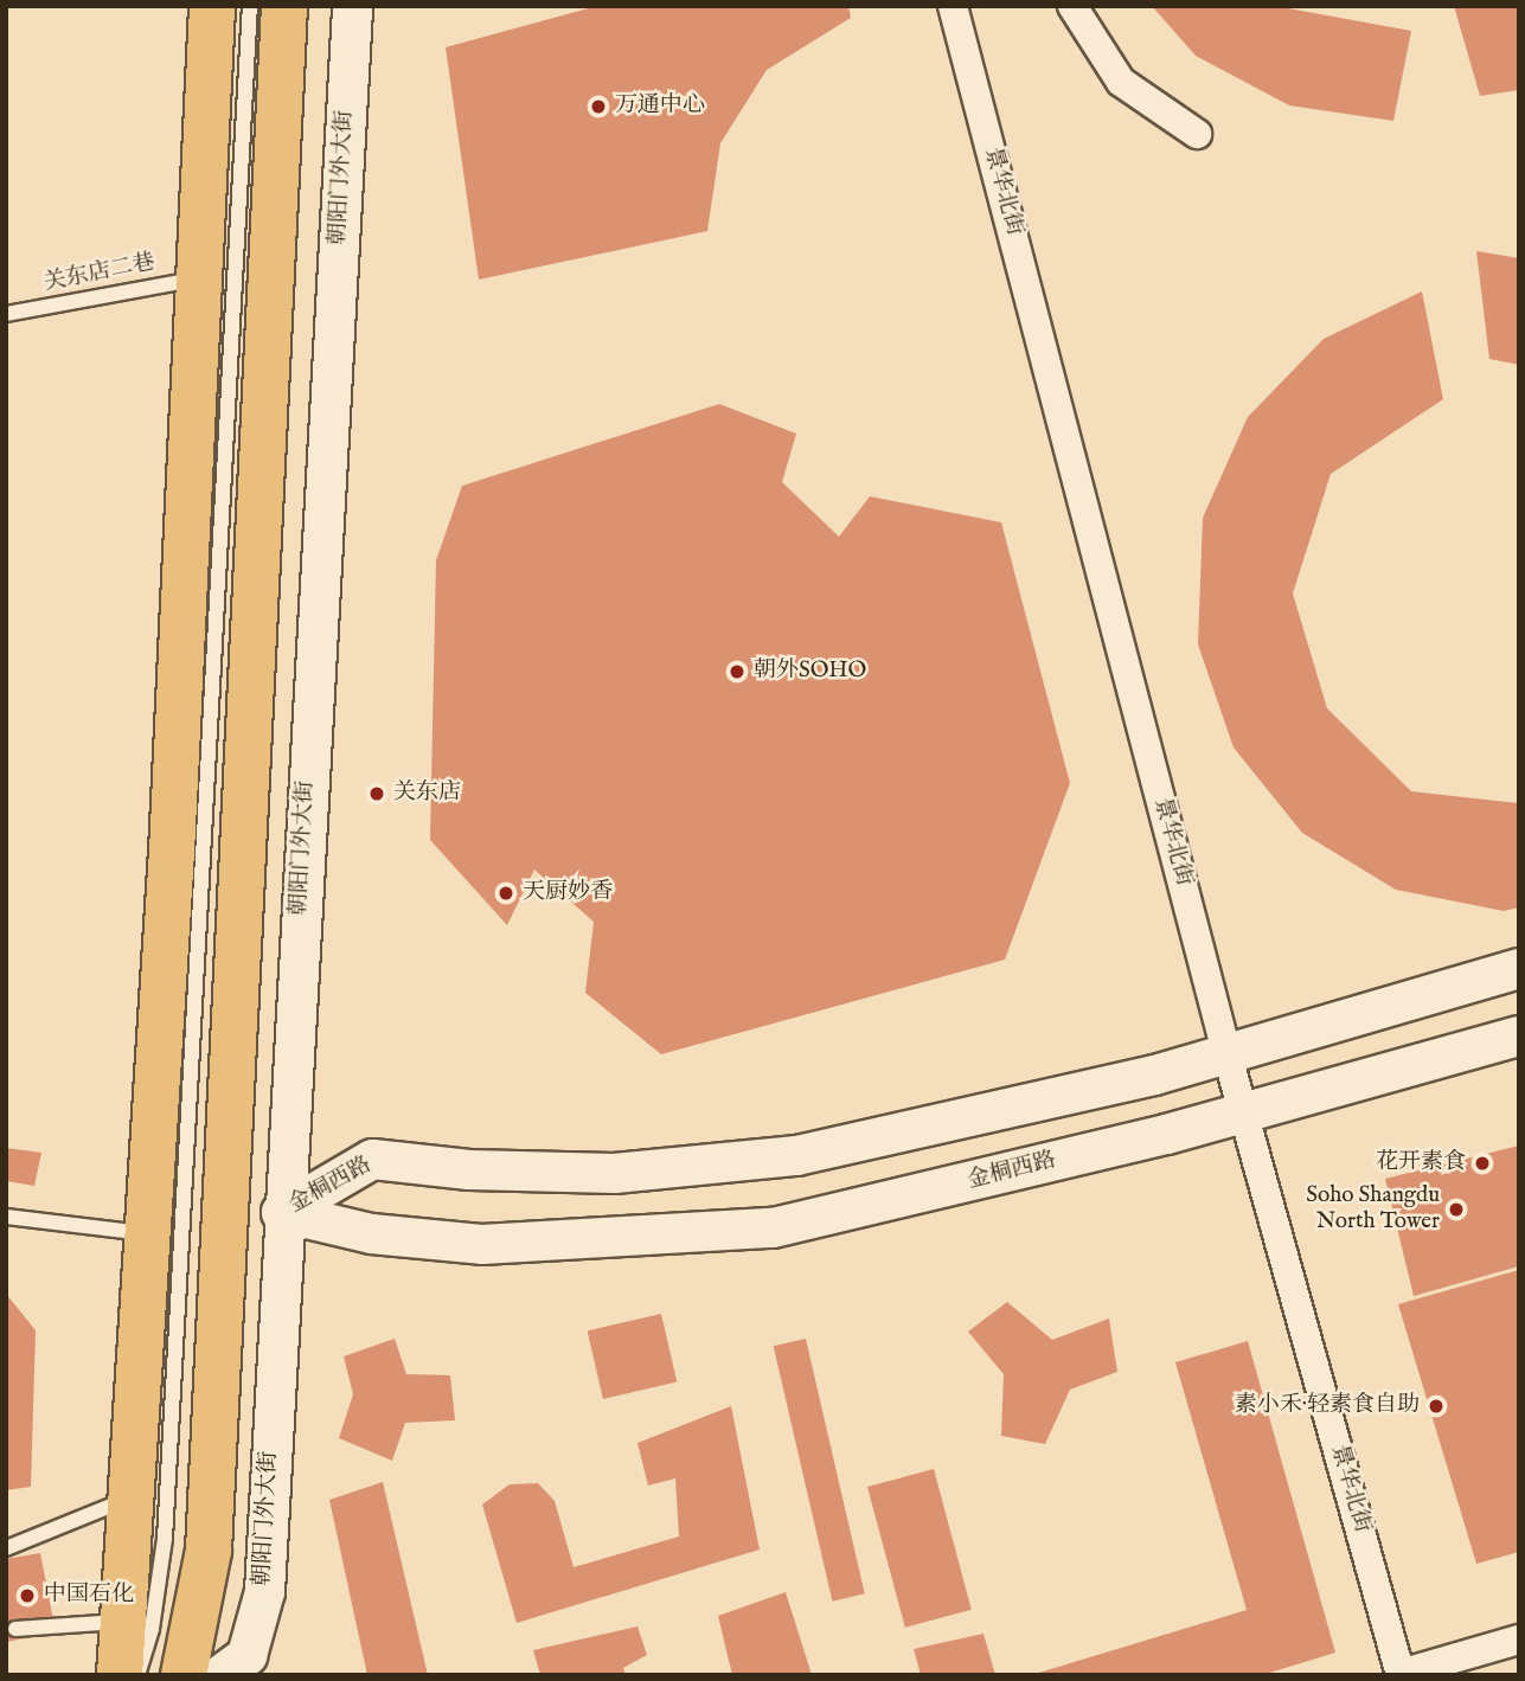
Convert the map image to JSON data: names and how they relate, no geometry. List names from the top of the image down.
{
  "streets": {
    "main road": ["朝阳门外大街", "金桐西路"],
    "street": ["景华北街"],
    "lane": ["关东店二巷"]
  },
  "crossings": [
    ["朝阳门外大街", "金桐西路"],
    ["景华北街", "金桐西路"]
  ],
  "places": [
    "万通中心",
    "朝外SOHO",
    "关东店",
    "天厨妙香",
    "花开素食",
    "Soho Shangdu North Tower",
    "素小禾·轻素食自助",
    "中国石化"
  ]
}
